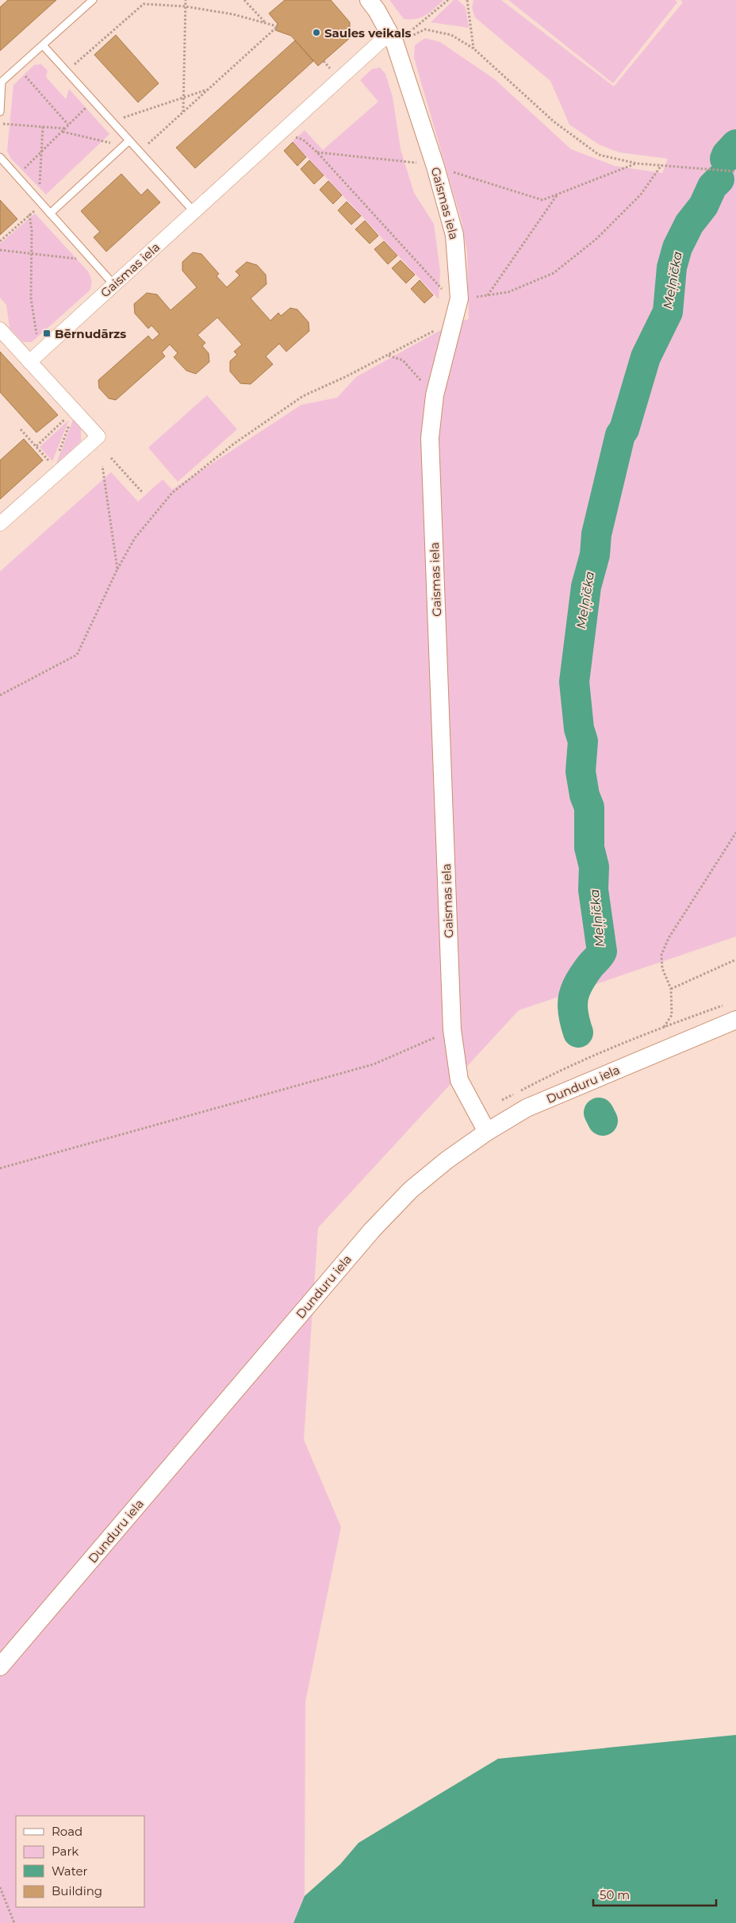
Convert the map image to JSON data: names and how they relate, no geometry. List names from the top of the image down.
{
  "streets": {
    "street": ["Gaismas iela", "Dunduru iela"]
  },
  "crossings": [
    ["Gaismas iela", "Dunduru iela"]
  ],
  "water": ["Meļņička"],
  "places": {
    "other": ["Saules veikals"],
    "transit": ["Bērnudārzs"]
  },
  "legend": [
    "Road",
    "Park",
    "Water",
    "Building"
  ],
  "scale_bar": "50 m"
}
